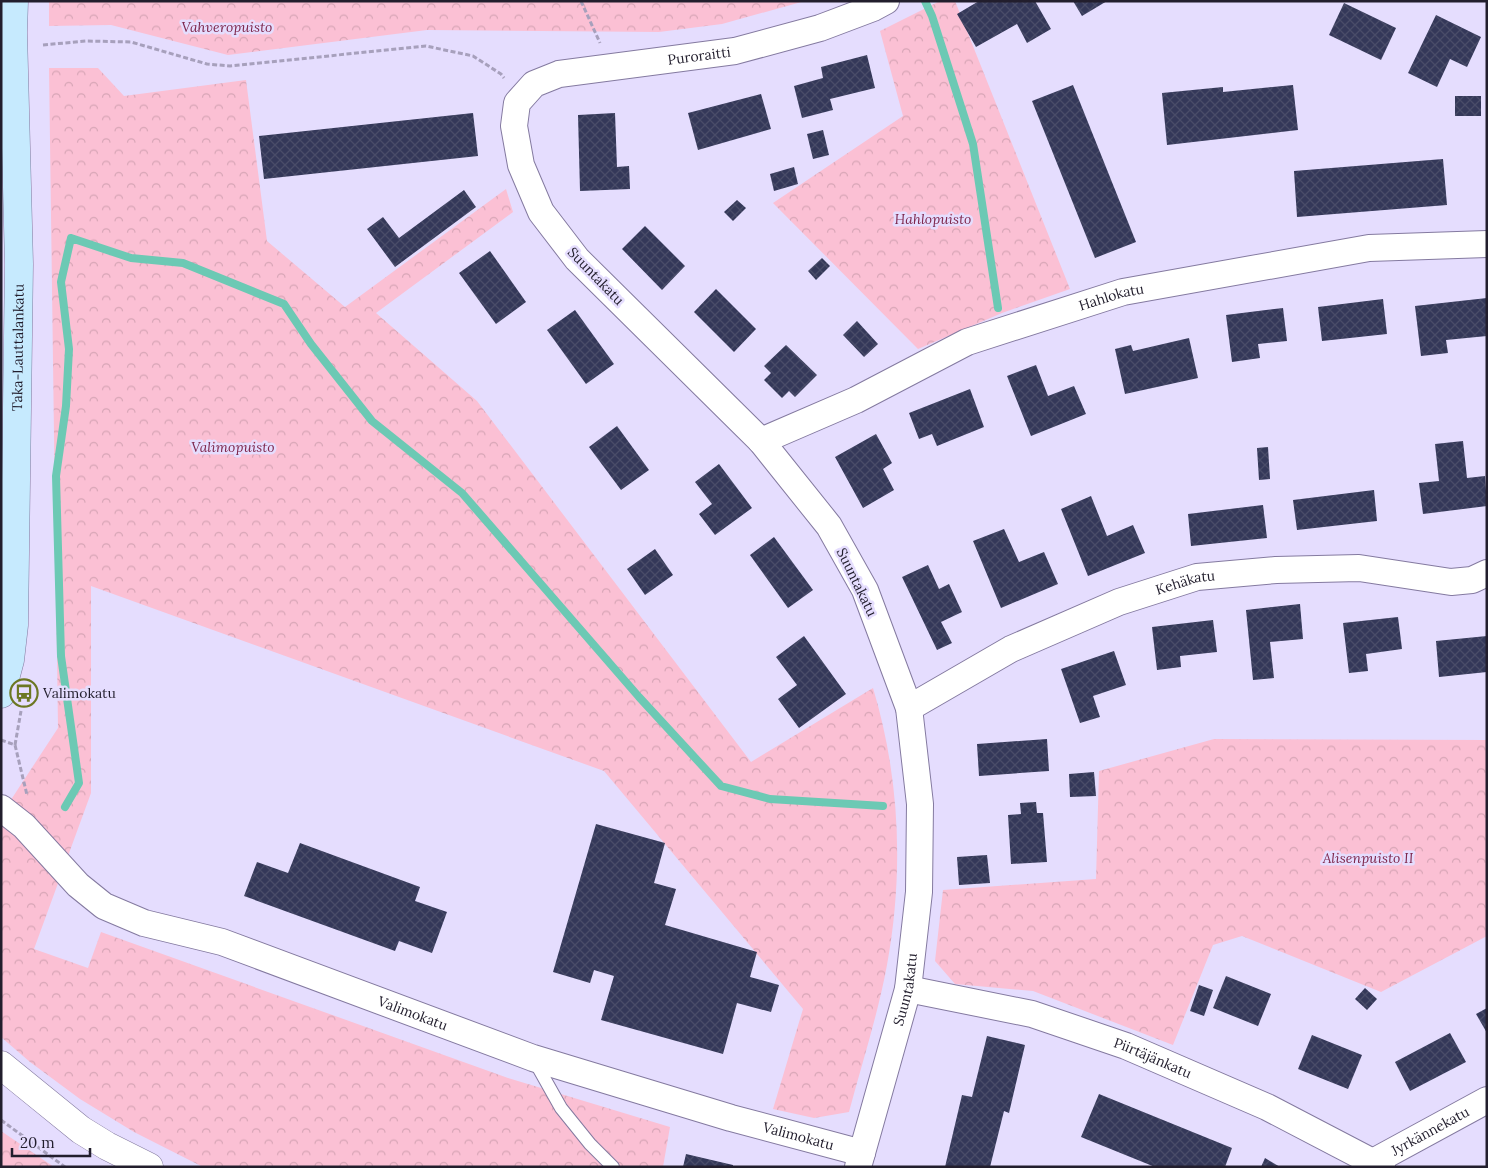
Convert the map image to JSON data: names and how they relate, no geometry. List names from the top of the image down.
{
  "streets": {
    "main road": ["Taka-Lauttalankatu"],
    "street": [
      "Puroraitti",
      "Suuntakatu",
      "Hahlokatu",
      "Kehäkatu",
      "Valimokatu",
      "Piirtäjänkatu",
      "Jyrkännekatu"
    ]
  },
  "crossings": [
    ["Puroraitti", "Suuntakatu"],
    ["Suuntakatu", "Hahlokatu"],
    ["Suuntakatu", "Kehäkatu"],
    ["Suuntakatu", "Valimokatu"],
    ["Suuntakatu", "Piirtäjänkatu"],
    ["Piirtäjänkatu", "Jyrkännekatu"]
  ],
  "parks": [
    "Vahveropuisto",
    "Hahlopuisto",
    "Valimopuisto",
    "Alisenpuisto II"
  ],
  "places": {
    "bus stop": ["Valimokatu"]
  },
  "scale_bar": "20 m"
}
